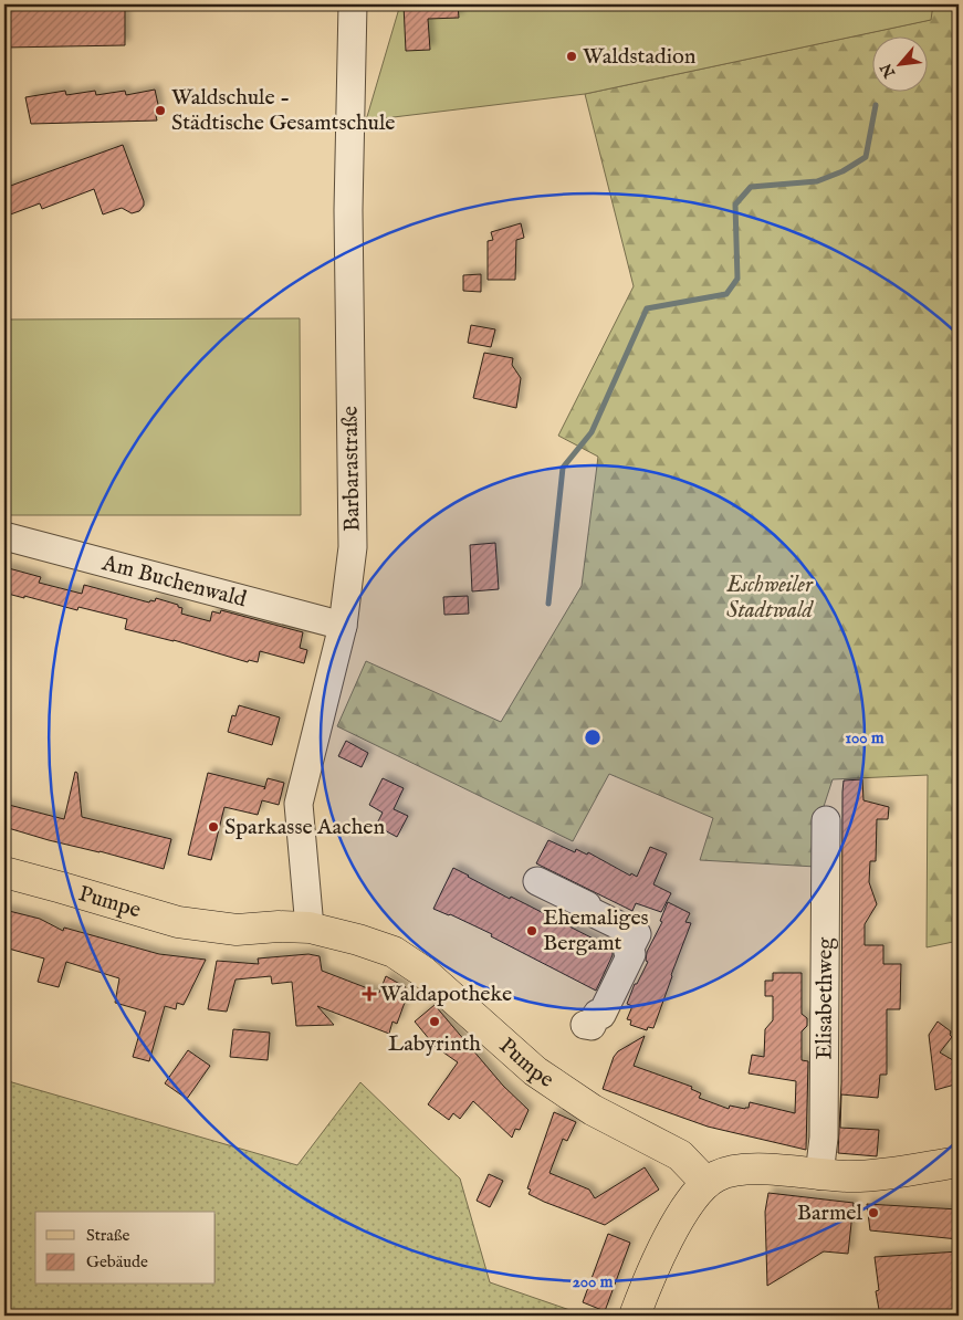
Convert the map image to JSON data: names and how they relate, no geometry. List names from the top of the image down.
{
  "streets": {
    "main road": ["Pumpe"],
    "street": ["Barbarastraße", "Am Buchenwald", "Elisabethweg"]
  },
  "crossings": [
    ["Barbarastraße", "Am Buchenwald"],
    ["Barbarastraße", "Pumpe"]
  ],
  "parks": ["Eschweiler Stadtwald"],
  "places": {
    "other": [
      "Waldstadion",
      "Waldschule - Städtische Gesamtschule",
      "Sparkasse Aachen",
      "Ehemaliges Bergamt",
      "Labyrinth",
      "Barmel"
    ],
    "health": ["Waldapotheke"]
  },
  "legend": ["Straße", "Gebäude"],
  "north": "bottom left",
  "rings": ["100 m", "200 m"]
}
